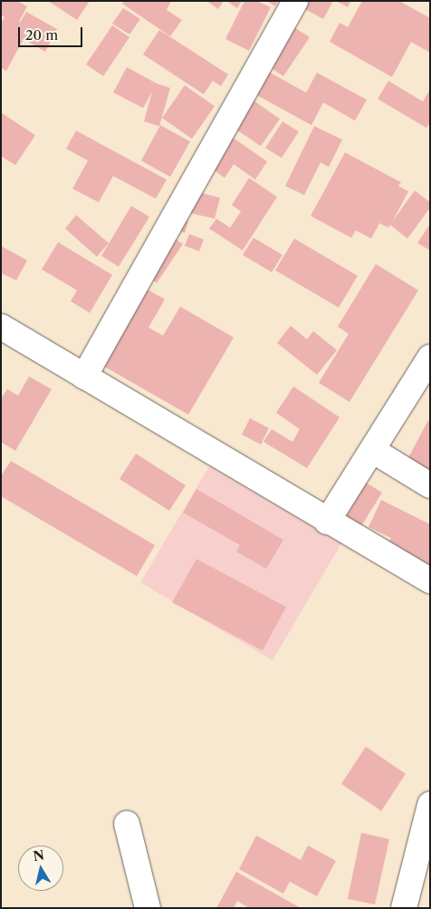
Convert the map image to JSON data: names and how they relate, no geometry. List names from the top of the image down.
{
  "scale_bar": "20 m",
  "north": "top"
}
